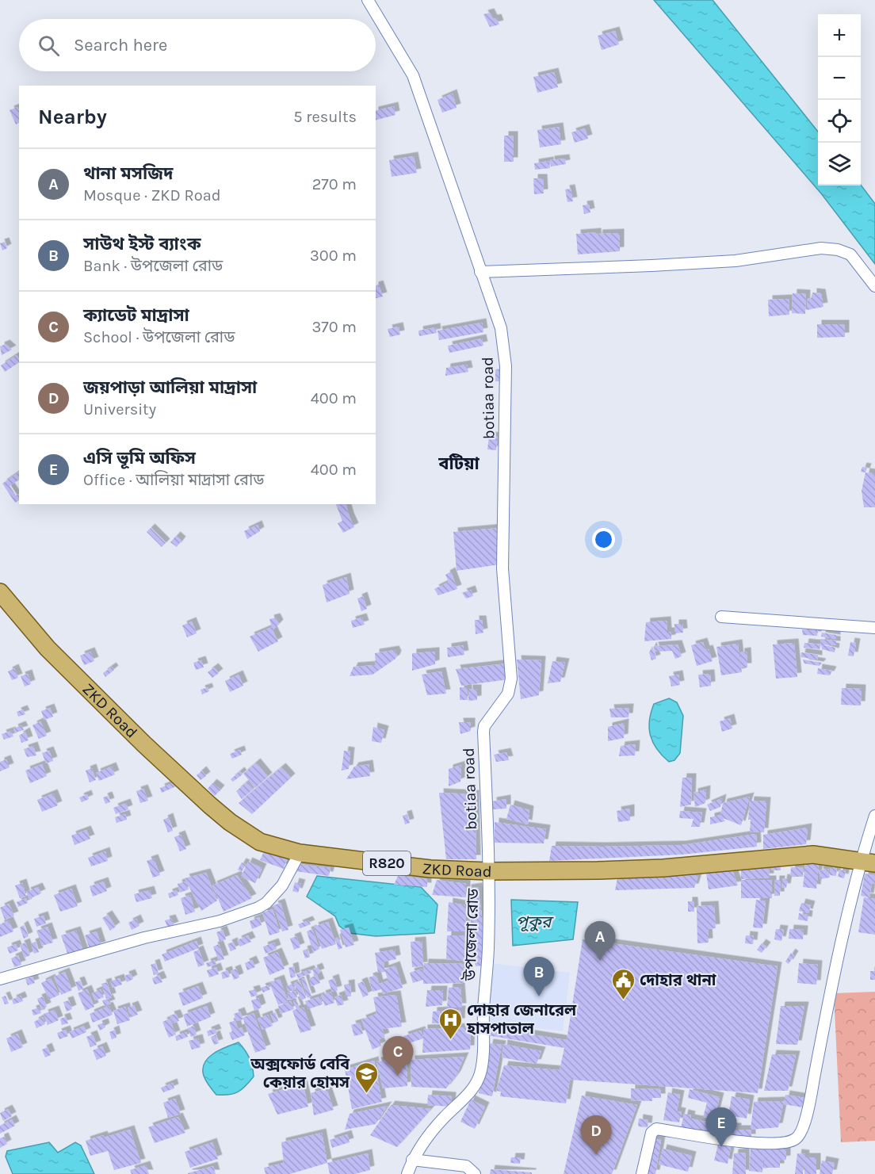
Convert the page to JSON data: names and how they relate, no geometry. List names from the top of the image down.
{
  "streets": {
    "main road": ["ZKD Road", "R820"],
    "street": ["botiaa road", "উপজেলা রোড"]
  },
  "crossings": [
    ["botiaa road", "ZKD Road"],
    ["botiaa road", "উপজেলা রোড"],
    ["ZKD Road", "উপজেলা রোড"]
  ],
  "districts": ["বটিয়া"],
  "water": ["পূকুর"],
  "places": {
    "public building": ["দোহার থানা"],
    "hospital": ["দোহার জেনারেল হাসপাতাল"],
    "school or university": ["অক্সফোর্ড বেবি কেয়ার হোমস"]
  },
  "page": {
    "map_buttons": ["+", "−"],
    "search": "Search here",
    "heading": ["Nearby", "5 results"],
    "list": [
      {
        "mark": "A",
        "name": "থানা মসজিদ",
        "note": "Mosque · ZKD Road",
        "value": "270 m"
      },
      {
        "mark": "B",
        "name": "সাউথ ইস্ট ব্যাংক",
        "note": "Bank · উপজেলা রোড",
        "value": "300 m"
      },
      {
        "mark": "C",
        "name": "ক্যাডেট মাদ্রাসা",
        "note": "School · উপজেলা রোড",
        "value": "370 m"
      },
      {
        "mark": "D",
        "name": "জয়পাড়া আলিয়া মাদ্রাসা",
        "note": "University",
        "value": "400 m"
      },
      {
        "mark": "E",
        "name": "এসি ভূমি অফিস",
        "note": "Office · আলিয়া মাদ্রাসা রোড",
        "value": "400 m"
      }
    ],
    "pins": [
      "A",
      "B",
      "C",
      "E",
      "D"
    ]
  }
}
